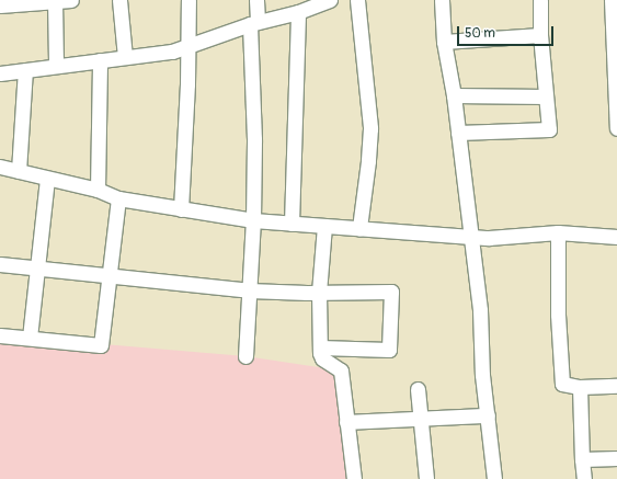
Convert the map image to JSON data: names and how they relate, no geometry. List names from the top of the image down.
{
  "scale_bar": "50 m"
}
